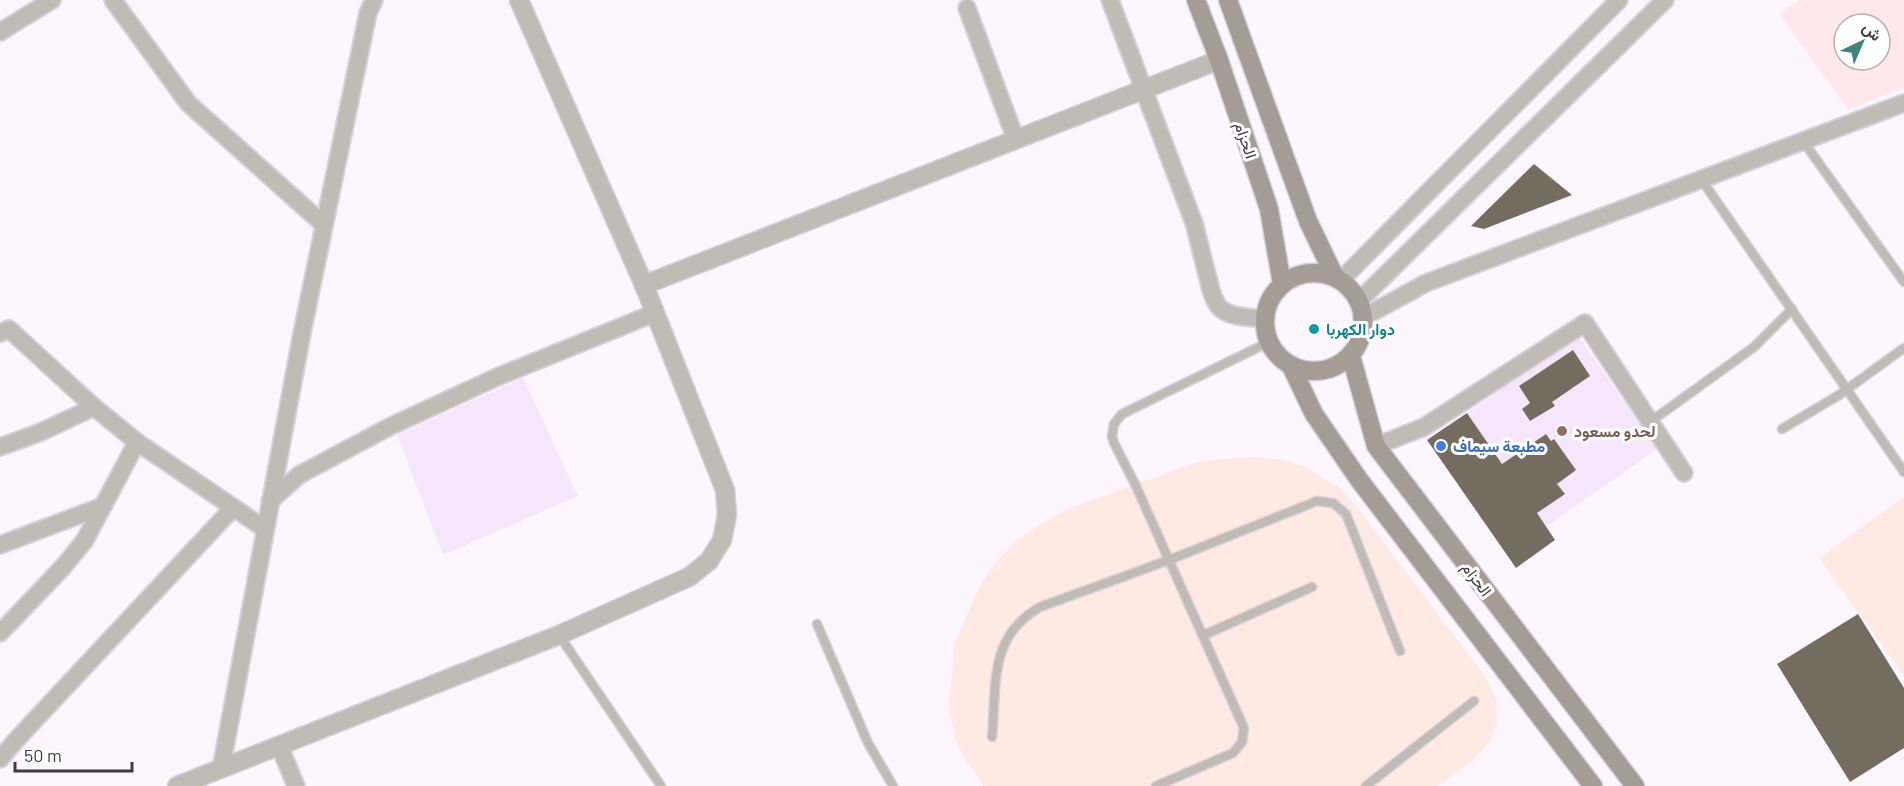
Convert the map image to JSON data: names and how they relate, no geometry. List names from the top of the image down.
{
  "streets": {
    "main road": ["الحزام"]
  },
  "places": ["دوار الكهربا", "لحدو مسعود", "مطبعة سيماف"],
  "scale_bar": "50 m",
  "north": "top right"
}
